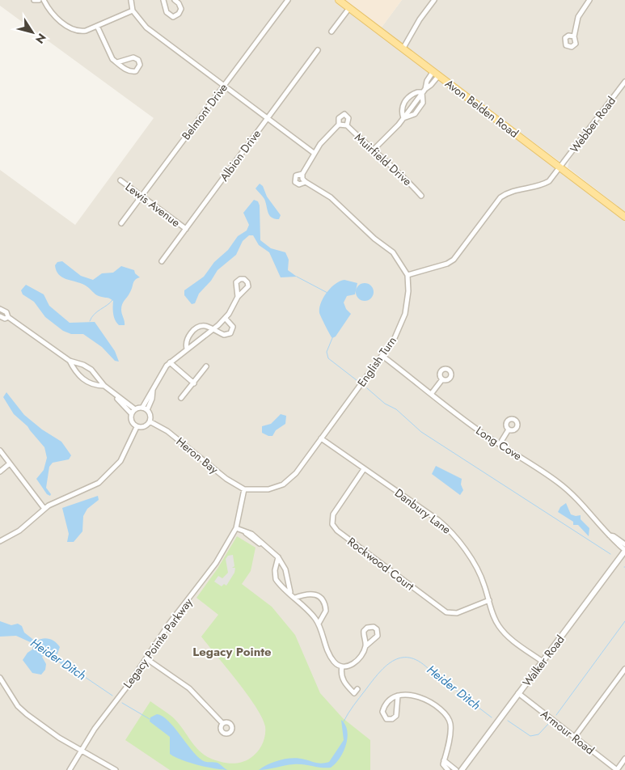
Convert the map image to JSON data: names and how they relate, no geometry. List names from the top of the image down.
{
  "streets": {
    "main road": ["Avon Belden Road"],
    "street": [
      "Belmont Drive",
      "Webber Road",
      "Albion Drive",
      "Muirfield Drive",
      "Lewis Avenue",
      "English Turn",
      "Long Cove",
      "Heron Bay",
      "Danbury Lane",
      "Rockwood Court",
      "Legacy Pointe Parkway",
      "Walker Road",
      "Armour Road"
    ]
  },
  "crossings": [
    ["Avon Belden Road", "Webber Road"],
    ["Belmont Drive", "Lewis Avenue"],
    ["Webber Road", "English Turn"],
    ["Albion Drive", "Lewis Avenue"],
    ["English Turn", "Long Cove"],
    ["English Turn", "Heron Bay"],
    ["English Turn", "Danbury Lane"],
    ["English Turn", "Legacy Pointe Parkway"],
    ["Long Cove", "Walker Road"],
    ["Heron Bay", "Legacy Pointe Parkway"],
    ["Danbury Lane", "Rockwood Court"],
    ["Danbury Lane", "Walker Road"],
    ["Walker Road", "Armour Road"]
  ],
  "districts": ["Legacy Pointe"],
  "water": ["Heider Ditch"],
  "north": "bottom right"
}
